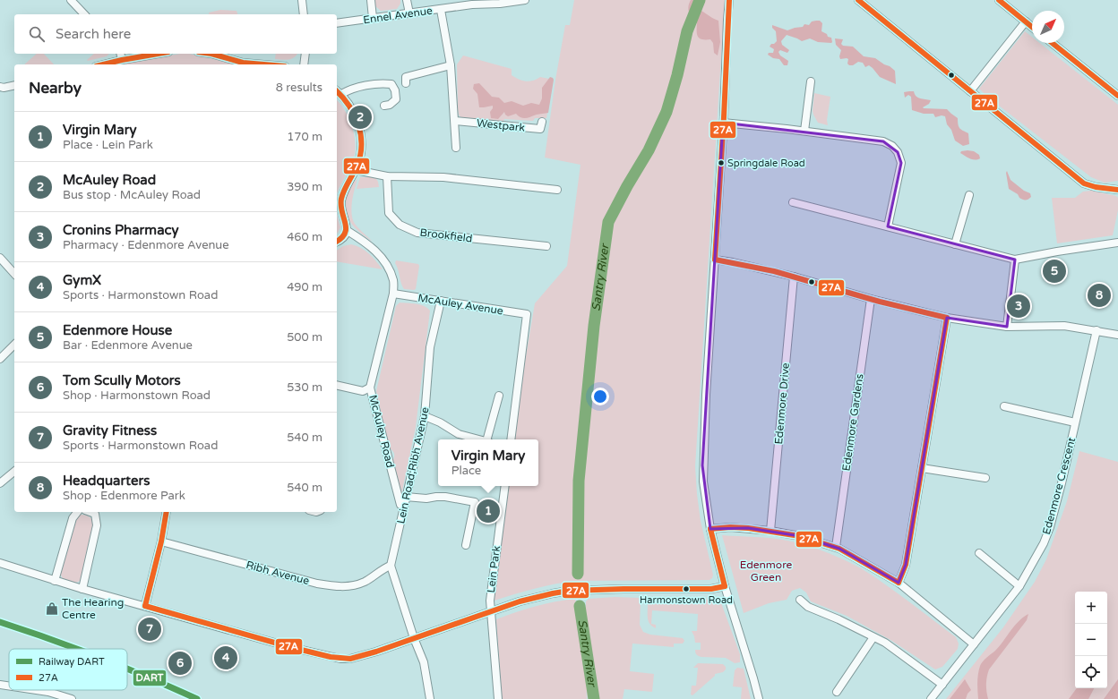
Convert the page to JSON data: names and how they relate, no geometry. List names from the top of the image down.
{
  "streets": {
    "street": [
      "Ennel Avenue",
      "Westpark",
      "Brookfield",
      "McAuley Avenue",
      "Edenmore Drive",
      "Edenmore Gardens",
      "McAuley Road",
      "Lein Road;Ribh Avenue",
      "Edenmore Crescent",
      "Lein Park",
      "Ribh Avenue"
    ]
  },
  "crossings": [
    ["McAuley Avenue", "McAuley Road"],
    ["McAuley Avenue", "Lein Road;Ribh Avenue"],
    ["McAuley Road", "Lein Road;Ribh Avenue"],
    ["Lein Road;Ribh Avenue", "Ribh Avenue"]
  ],
  "water": ["Santry River"],
  "parks": ["Edenmore Green"],
  "places": {
    "other": ["Springdale Road", "Harmonstown Road"],
    "shop": ["The Hearing Centre"]
  },
  "lines": ["transit line 27A", "rail line DART"],
  "legend": ["Railway DART", "27A"],
  "north": "top right",
  "page": {
    "search": "Search here",
    "heading": ["Nearby", "8 results"],
    "pins": [
      "2",
      "5",
      "8",
      "3",
      "1",
      "7",
      "4",
      "6"
    ],
    "list": [
      {
        "mark": "1",
        "name": "Virgin Mary",
        "note": "Place · Lein Park",
        "value": "170 m"
      },
      {
        "mark": "2",
        "name": "McAuley Road",
        "note": "Bus stop · McAuley Road",
        "value": "390 m"
      },
      {
        "mark": "3",
        "name": "Cronins Pharmacy",
        "note": "Pharmacy · Edenmore Avenue",
        "value": "460 m"
      },
      {
        "mark": "4",
        "name": "GymX",
        "note": "Sports · Harmonstown Road",
        "value": "490 m"
      },
      {
        "mark": "5",
        "name": "Edenmore House",
        "note": "Bar · Edenmore Avenue",
        "value": "500 m"
      },
      {
        "mark": "6",
        "name": "Tom Scully Motors",
        "note": "Shop · Harmonstown Road",
        "value": "530 m"
      },
      {
        "mark": "7",
        "name": "Gravity Fitness",
        "note": "Sports · Harmonstown Road",
        "value": "540 m"
      },
      {
        "mark": "8",
        "name": "Headquarters",
        "note": "Shop · Edenmore Park",
        "value": "540 m"
      }
    ],
    "popup": ["Virgin Mary", "Place"],
    "map_buttons": ["+", "−"]
  }
}
